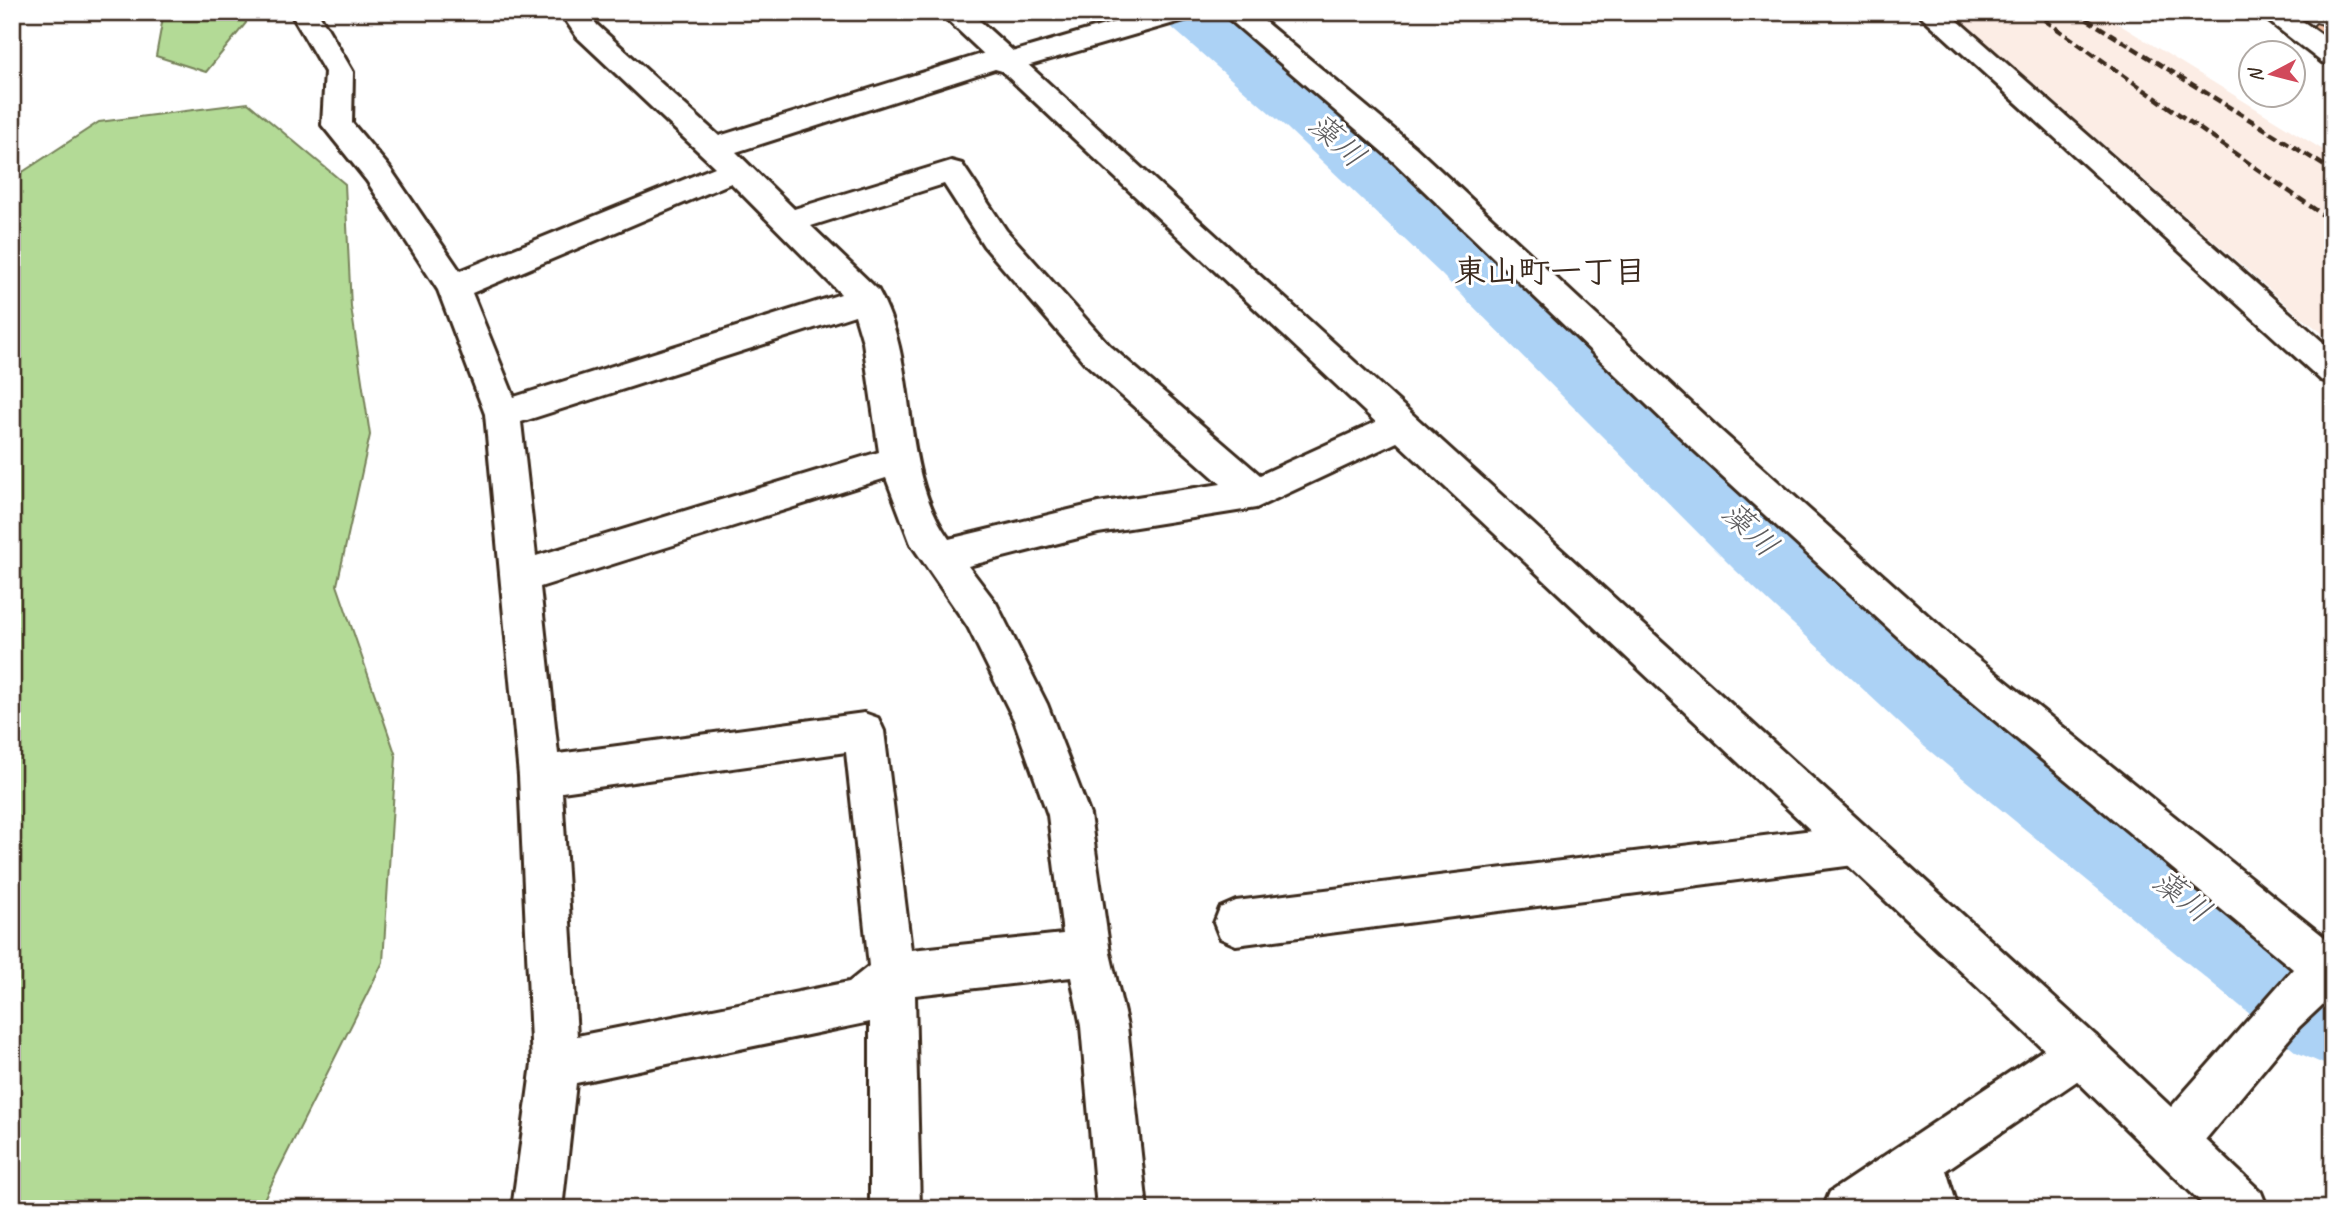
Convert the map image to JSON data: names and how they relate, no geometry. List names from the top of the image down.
{
  "districts": ["東山町一丁目"],
  "water": ["藻川"],
  "north": "left"
}
